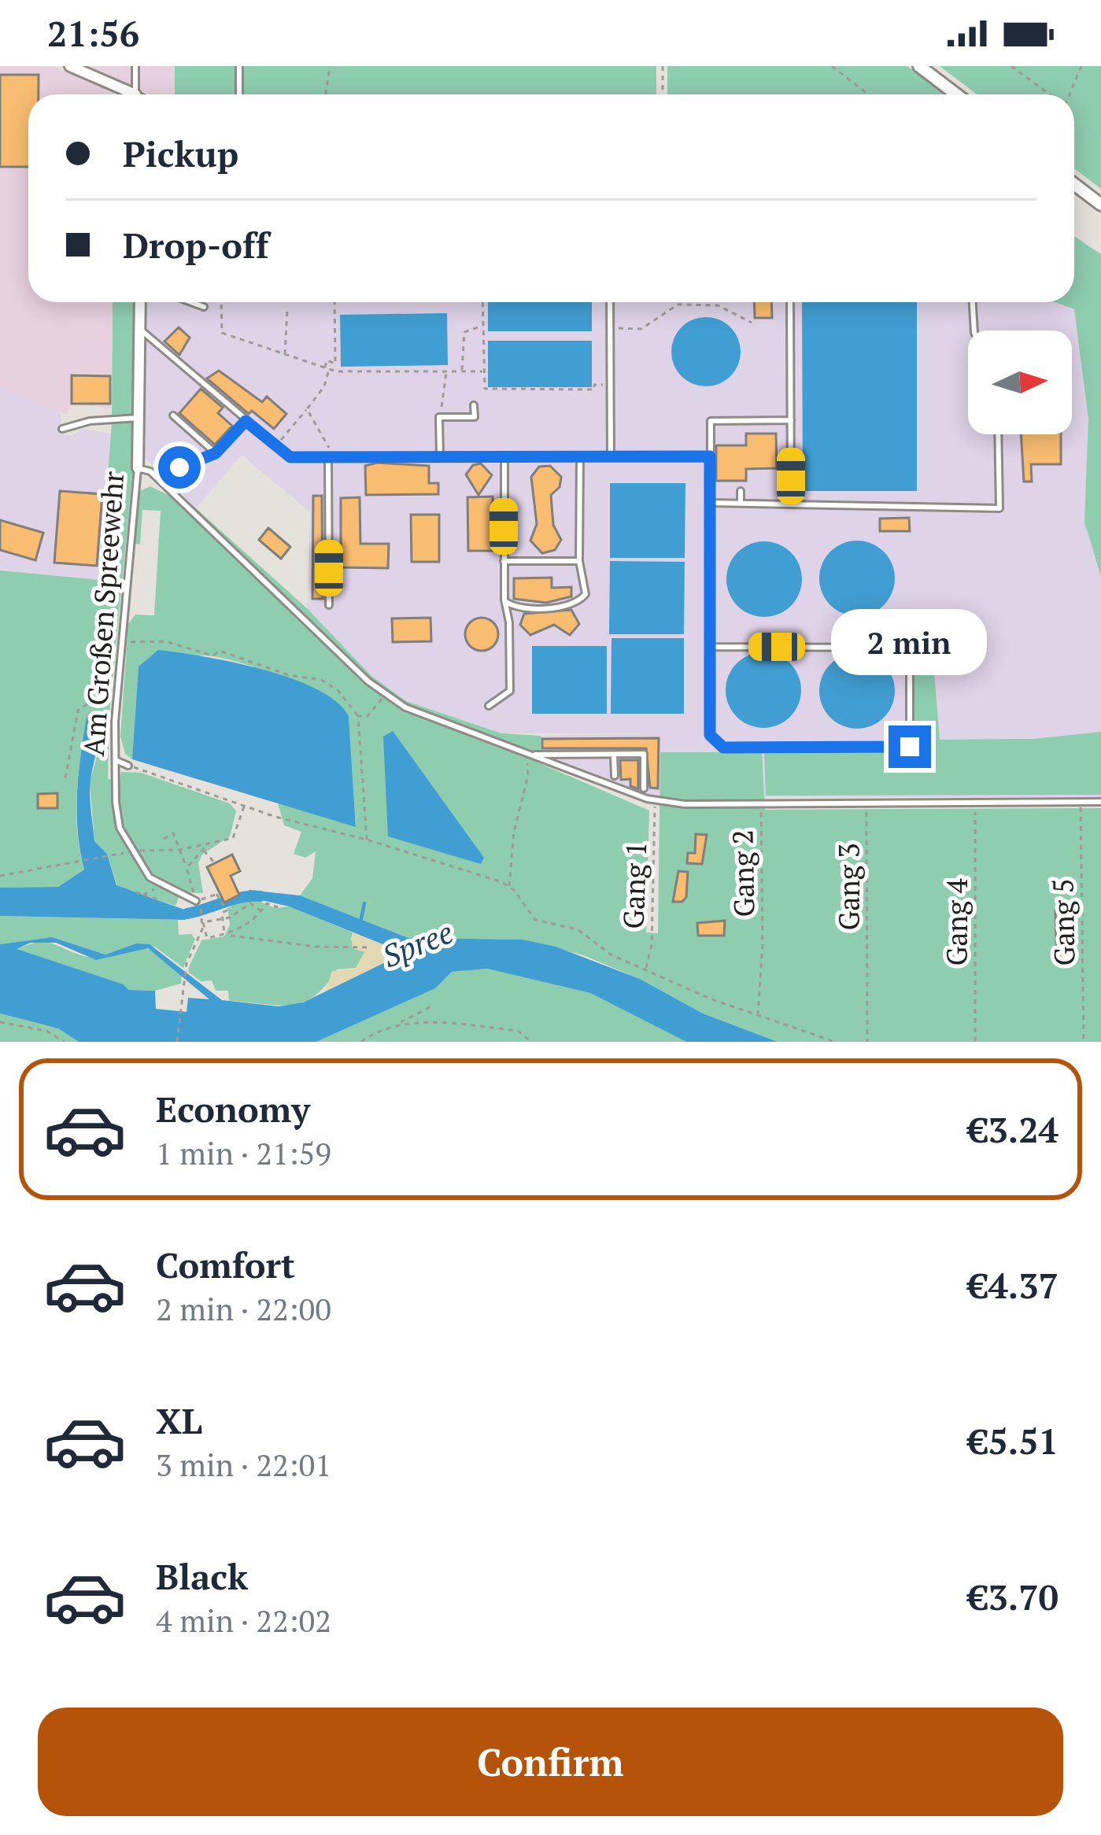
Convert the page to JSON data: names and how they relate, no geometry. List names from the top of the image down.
{
  "streets": {
    "street": ["Am Großen Spreewehr"],
    "path": [
      "Gang 2",
      "Gang 1",
      "Gang 3",
      "Gang 4",
      "Gang 5"
    ]
  },
  "water": ["Spree"],
  "north": "right",
  "page": {
    "status": "21:56",
    "banner": ["Pickup", "Drop-off"],
    "bubble": "2 min",
    "list": [
      {
        "name": "Economy",
        "note": "1 min · 21:59",
        "value": "€3.24"
      },
      {
        "name": "Comfort",
        "note": "2 min · 22:00",
        "value": "€4.37"
      },
      {
        "name": "XL",
        "note": "3 min · 22:01",
        "value": "€5.51"
      },
      {
        "name": "Black",
        "note": "4 min · 22:02",
        "value": "€3.70"
      }
    ],
    "buttons": "Confirm"
  }
}
